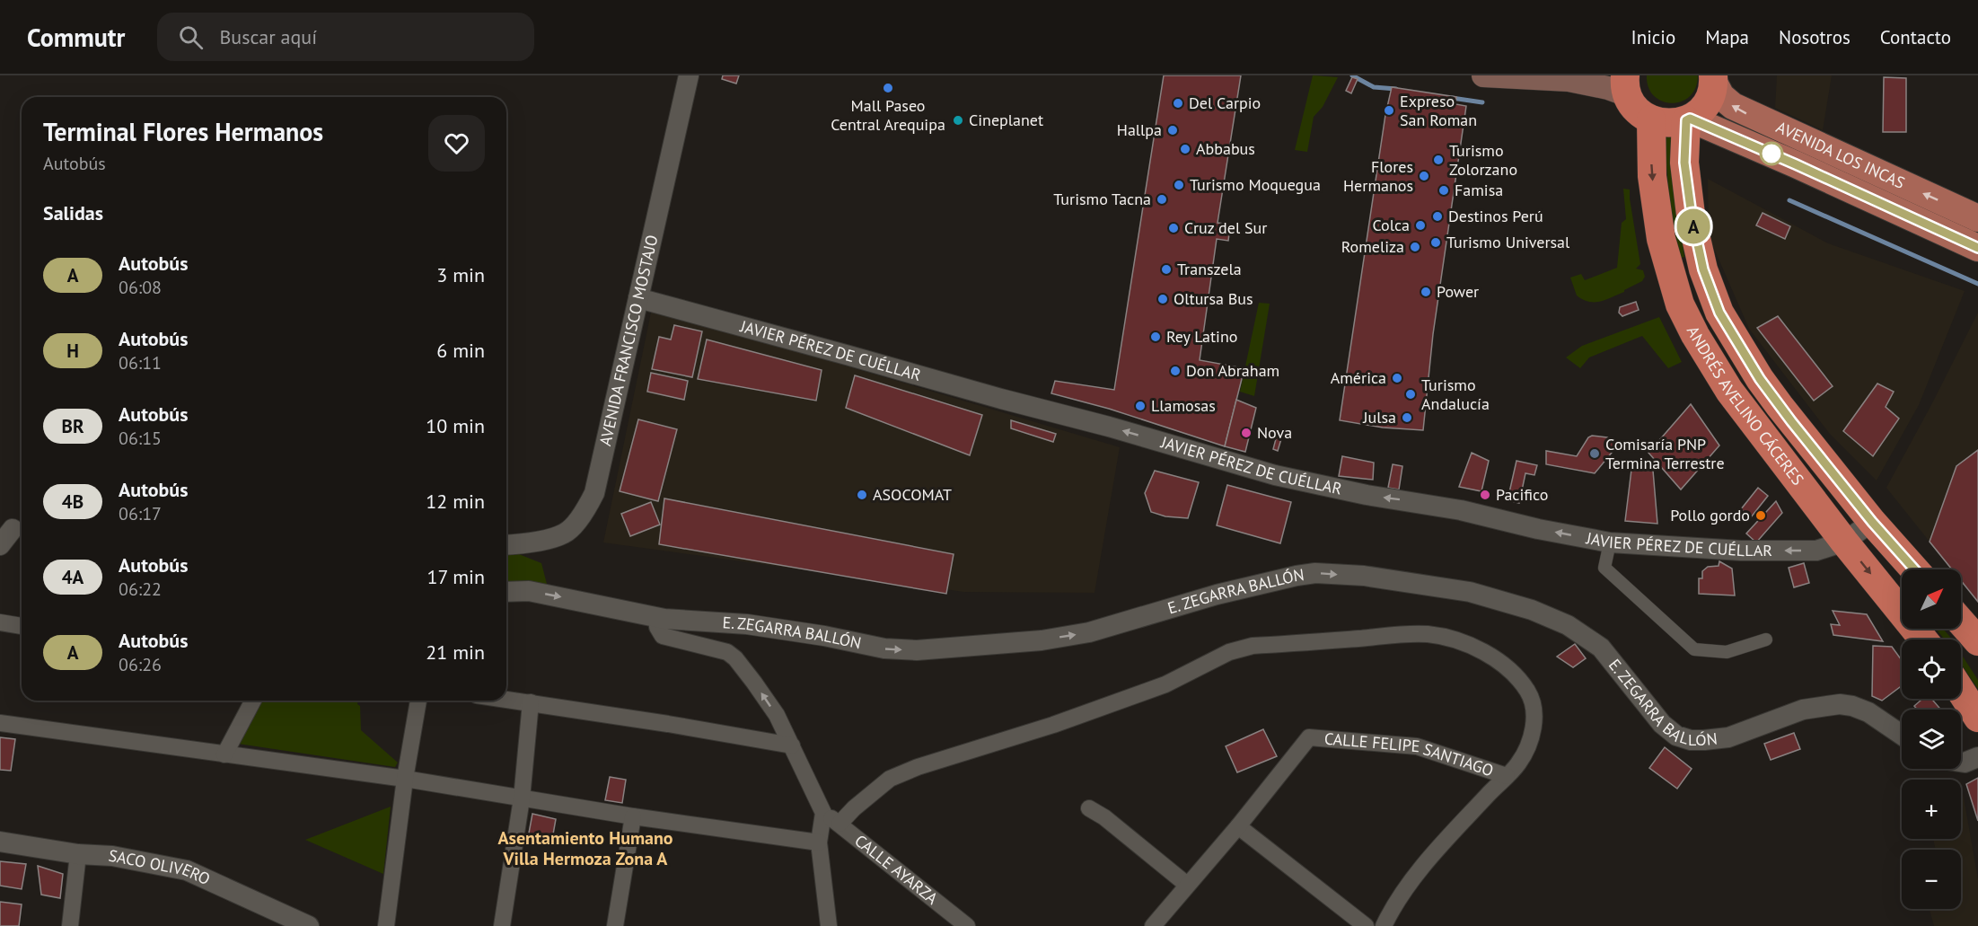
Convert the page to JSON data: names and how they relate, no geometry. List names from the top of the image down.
{
  "streets": {
    "highway": ["ANDRÉS AVELINO CÁCERES"],
    "main road": ["AVENIDA LOS INCAS"],
    "street": [
      "AVENIDA FRANCISCO MOSTAJO",
      "JAVIER PÉREZ DE CUÉLLAR",
      "E. ZEGARRA BALLÓN",
      "CALLE FELIPE SANTIAGO",
      "CALLE AYARZA",
      "SACO OLIVERO"
    ]
  },
  "crossings": [
    ["AVENIDA LOS INCAS", "ANDRÉS AVELINO CÁCERES"],
    ["AVENIDA FRANCISCO MOSTAJO", "JAVIER PÉREZ DE CUÉLLAR"],
    ["JAVIER PÉREZ DE CUÉLLAR", "ANDRÉS AVELINO CÁCERES"]
  ],
  "one_way": ["JAVIER PÉREZ DE CUÉLLAR", "E. ZEGARRA BALLÓN"],
  "districts": ["Asentamiento Humano Villa Hermoza Zona A"],
  "places": [
    "Mall Paseo Central Arequipa",
    "Del Carpio",
    "Expreso San Roman",
    "Cineplanet",
    "Hallpa",
    "Abbabus",
    "Turismo Zolorzano",
    "Flores Hermanos",
    "Turismo Moquegua",
    "Famisa",
    "Turismo Tacna",
    "Destinos Perú",
    "Colca",
    "Cruz del Sur",
    "Turismo Universal",
    "Romeliza",
    "Transzela",
    "Power",
    "Oltursa Bus",
    "Rey Latino",
    "Don Abraham",
    "América",
    "Turismo Andalucía",
    "Llamosas",
    "Julsa",
    "Nova",
    "Comisaría PNP Termina Terrestre",
    "ASOCOMAT",
    "Pacifico",
    "Pollo gordo"
  ],
  "lines": ["bus line A"],
  "north": "top right",
  "page": {
    "header": "Commutr",
    "search": "Buscar aquí",
    "nav": [
      "Inicio",
      "Mapa",
      "Nosotros",
      "Contacto"
    ],
    "on_map": "A",
    "heading": [
      ["Terminal Flores Hermanos", "Autobús"],
      "Salidas"
    ],
    "list": [
      {
        "mark": "A",
        "name": "Autobús",
        "note": "06:08",
        "value": "3 min"
      },
      {
        "mark": "H",
        "name": "Autobús",
        "note": "06:11",
        "value": "6 min"
      },
      {
        "mark": "BR",
        "name": "Autobús",
        "note": "06:15",
        "value": "10 min"
      },
      {
        "mark": "4B",
        "name": "Autobús",
        "note": "06:17",
        "value": "12 min"
      },
      {
        "mark": "4A",
        "name": "Autobús",
        "note": "06:22",
        "value": "17 min"
      },
      {
        "mark": "A",
        "name": "Autobús",
        "note": "06:26",
        "value": "21 min"
      }
    ],
    "map_buttons": ["+", "−"]
  }
}
